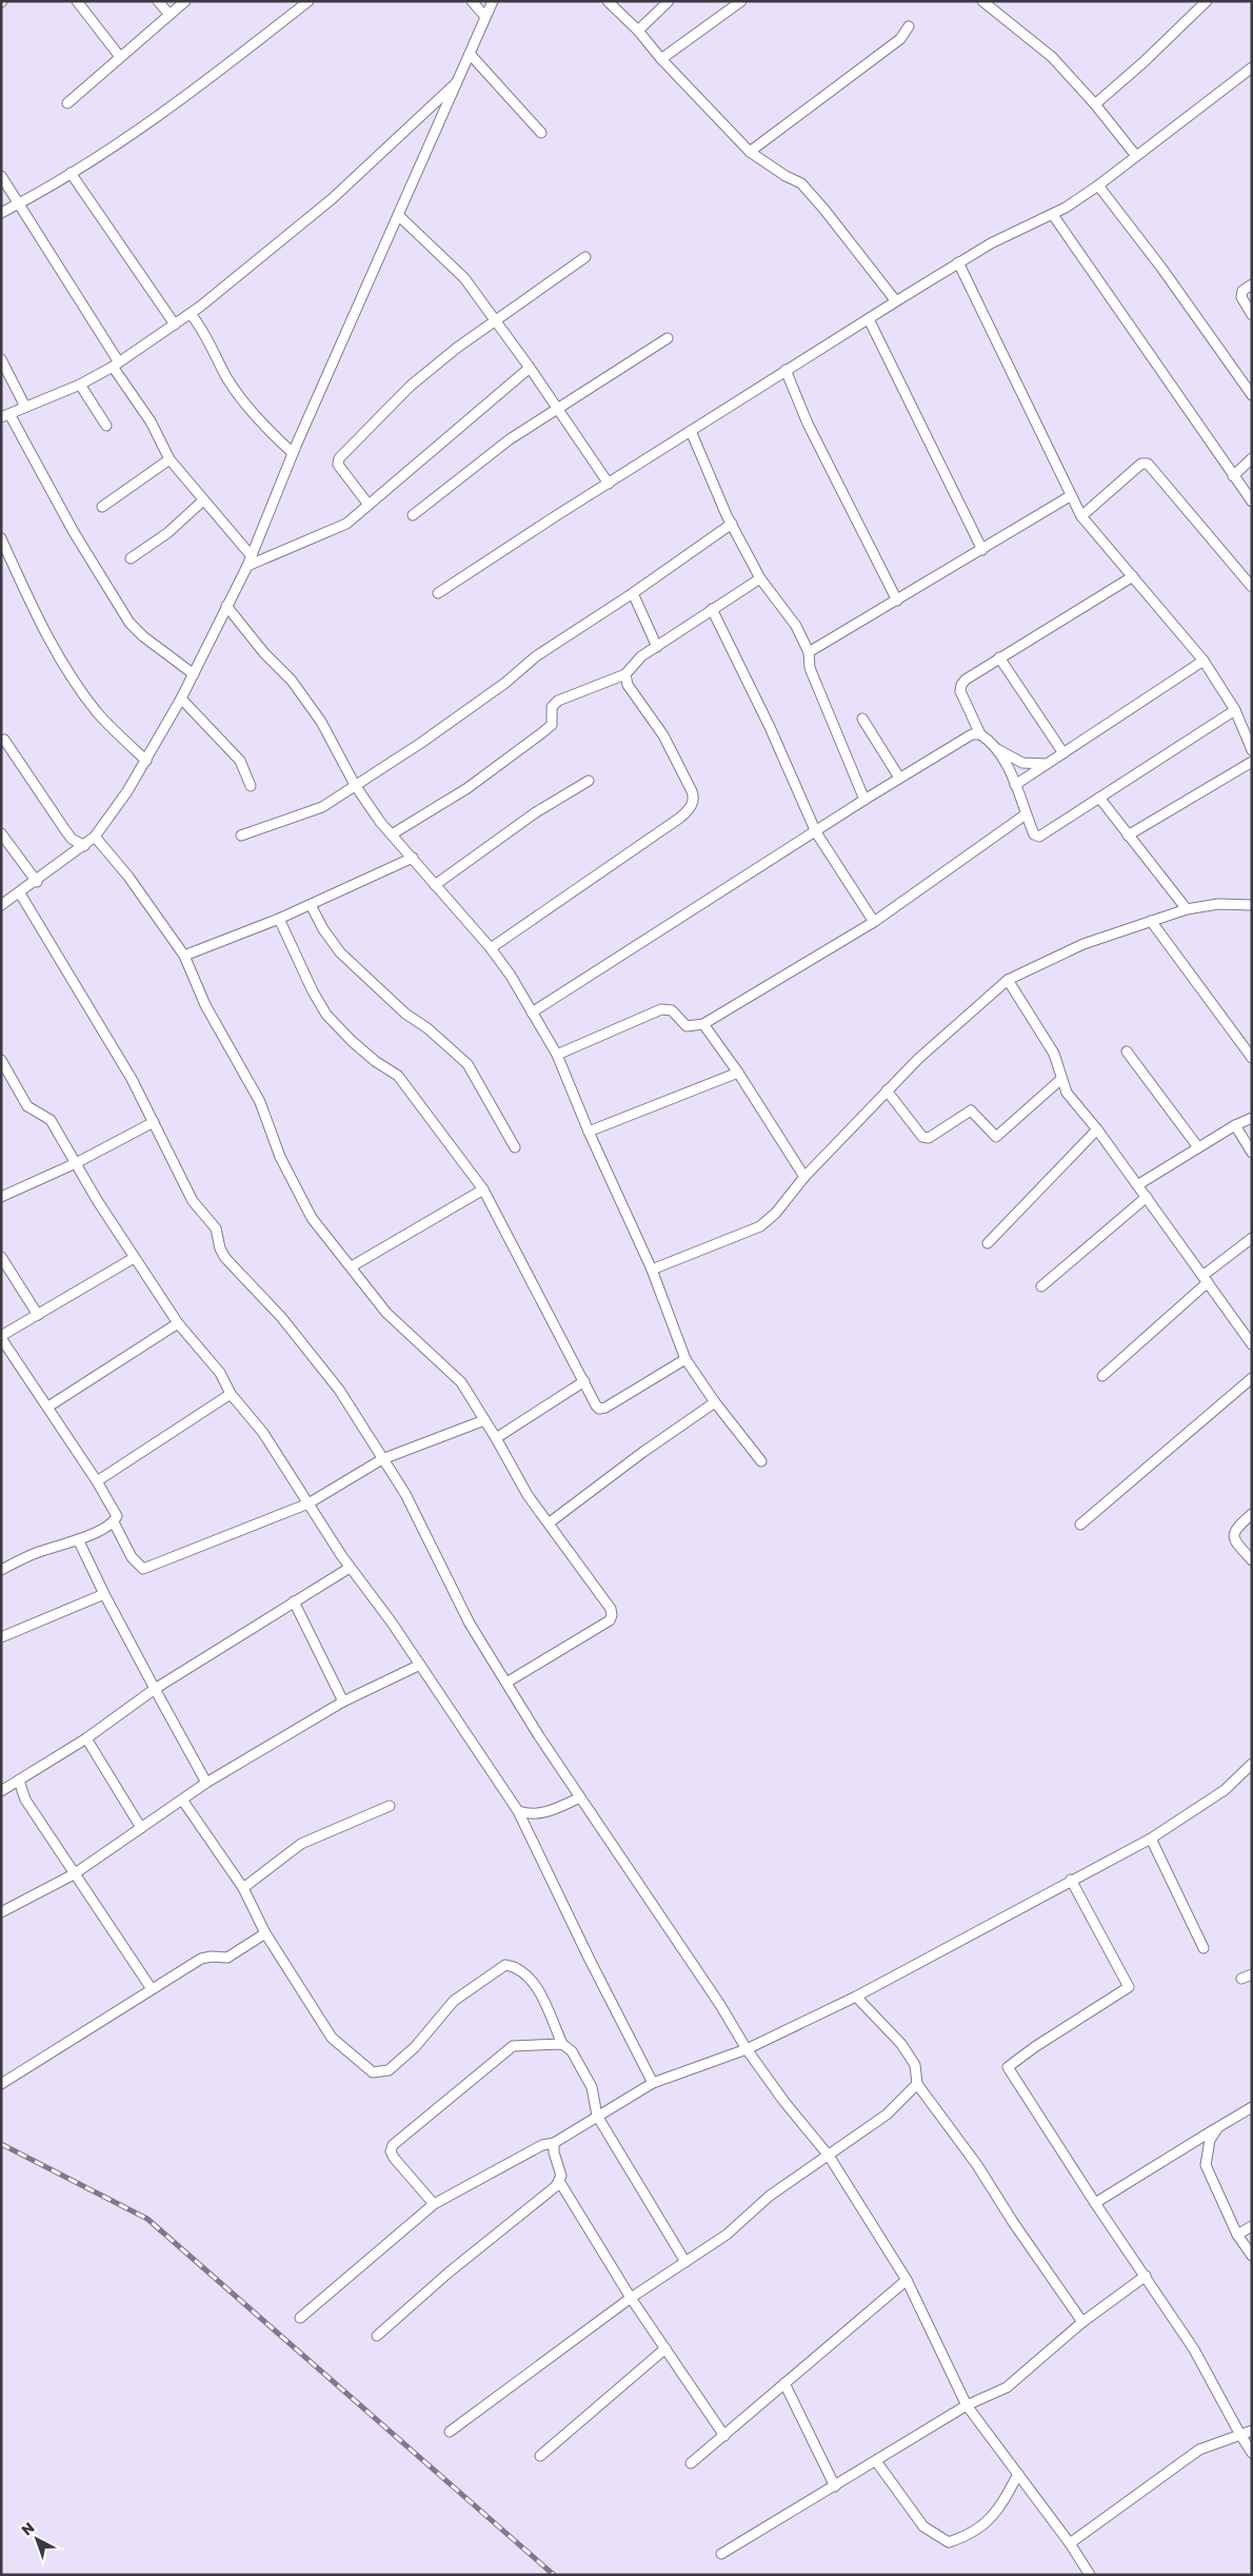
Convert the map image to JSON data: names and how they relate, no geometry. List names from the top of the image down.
{
  "north": "top left"
}
